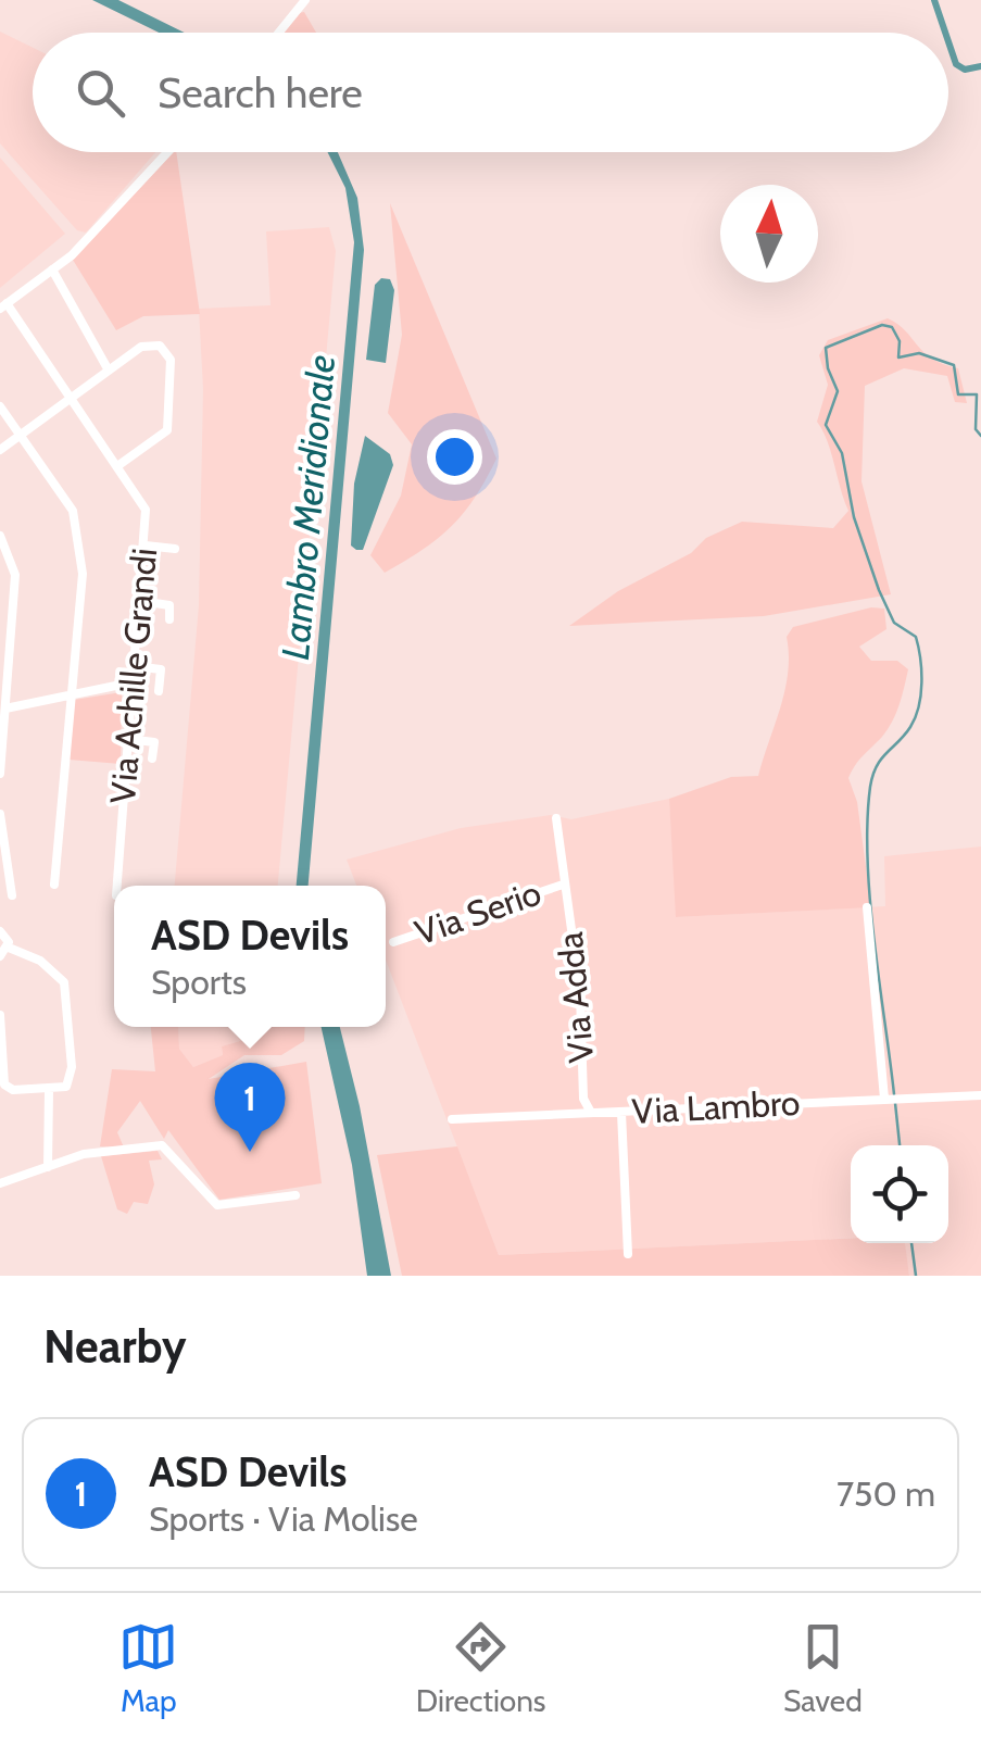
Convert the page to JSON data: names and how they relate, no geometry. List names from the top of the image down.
{
  "streets": {
    "street": [
      "Via Achille Grandi",
      "Via Serio",
      "Via Adda",
      "Via Lambro"
    ]
  },
  "crossings": [
    ["Via Serio", "Via Adda"],
    ["Via Adda", "Via Lambro"]
  ],
  "water": ["Lambro Meridionale"],
  "north": "top",
  "page": {
    "search": "Search here",
    "popup": ["ASD Devils", "Sports"],
    "pins": "1",
    "heading": "Nearby",
    "list": [
      {
        "mark": "1",
        "name": "ASD Devils",
        "note": "Sports · Via Molise",
        "value": "750 m"
      }
    ],
    "nav": ["Map", "Directions", "Saved"]
  }
}
